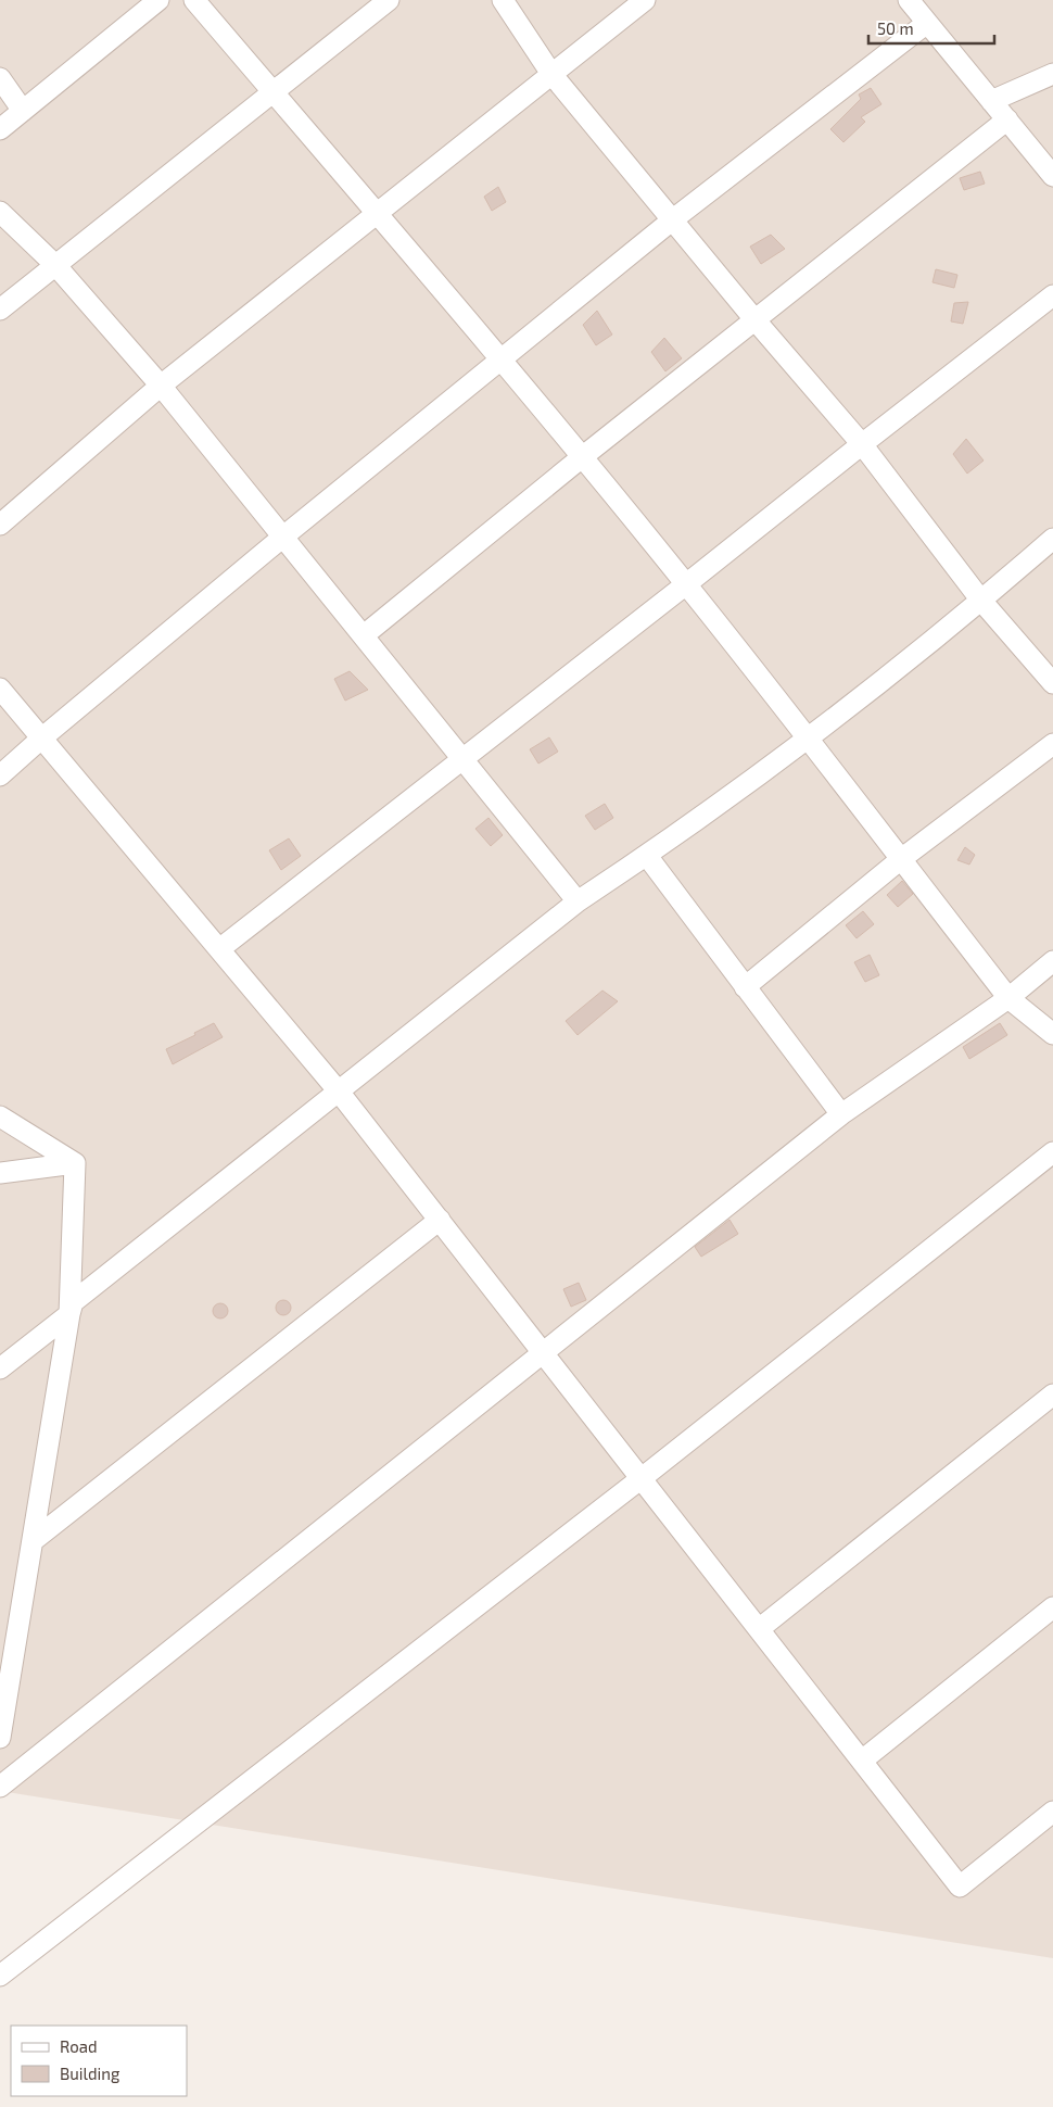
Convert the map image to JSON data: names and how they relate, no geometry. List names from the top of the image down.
{
  "legend": ["Road", "Building"],
  "scale_bar": "50 m"
}
